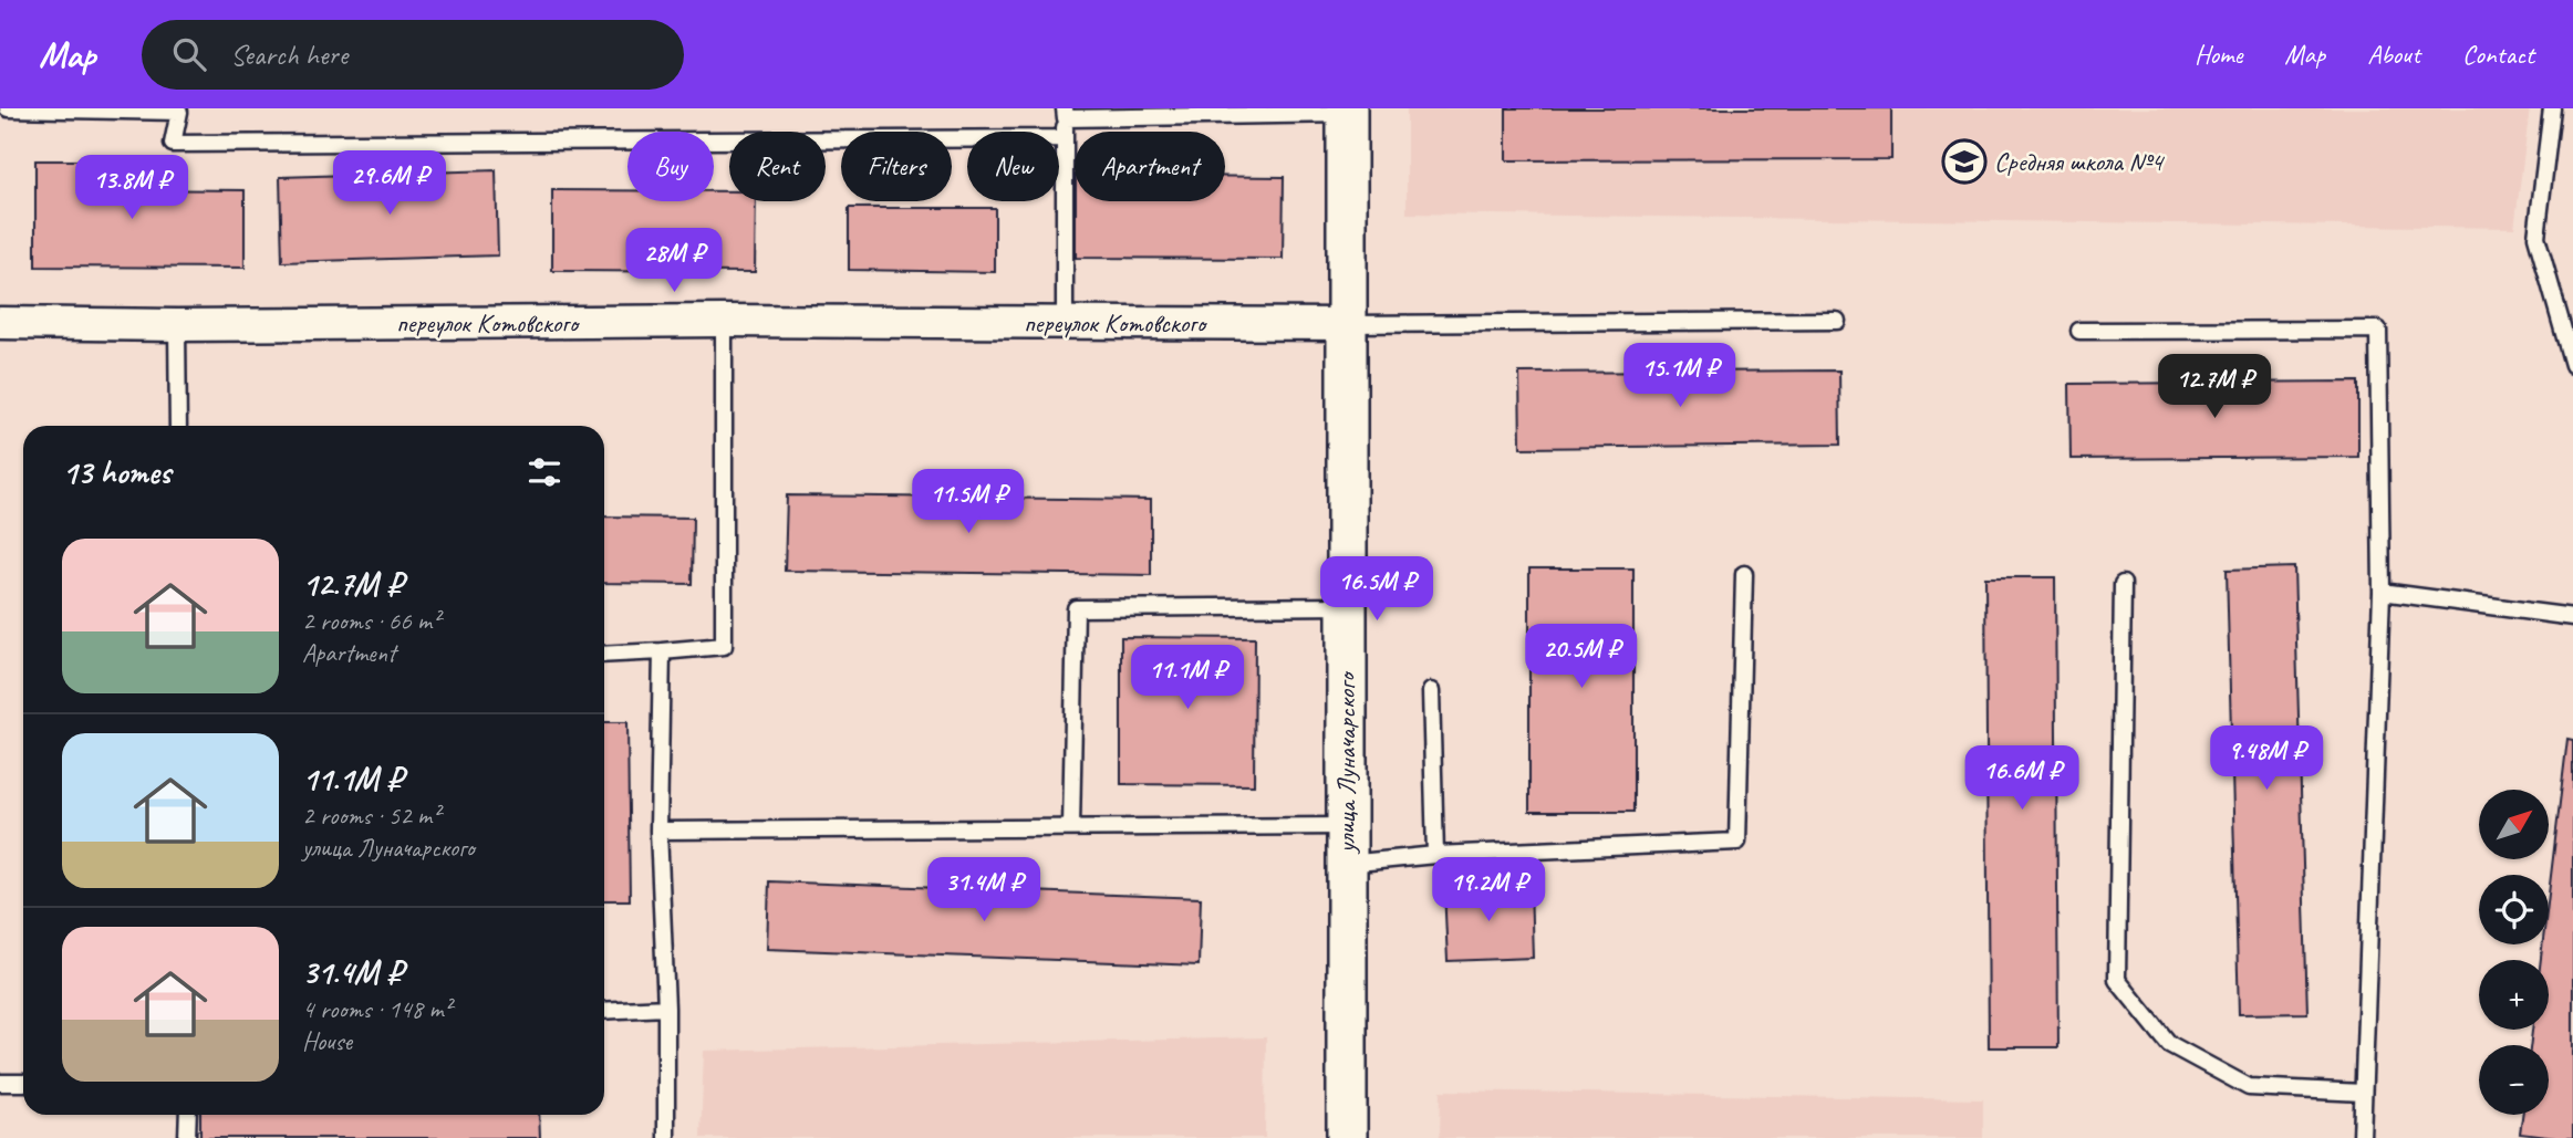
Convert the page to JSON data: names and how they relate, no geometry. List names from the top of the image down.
{
  "streets": {
    "street": ["переулок Котовского", "улица Луначарского"]
  },
  "crossings": [
    ["переулок Котовского", "улица Луначарского"]
  ],
  "places": {
    "school or university": ["Средняя школа №4"]
  },
  "north": "top right",
  "page": {
    "header": "Map",
    "search": "Search here",
    "nav": [
      "Home",
      "Map",
      "About",
      "Contact"
    ],
    "chip": [
      "Buy",
      "Rent",
      "Filters",
      "New",
      "Apartment"
    ],
    "price": [
      "29.6M ₽",
      "13.8M ₽",
      "28M ₽",
      "15.1M ₽",
      "12.7M ₽",
      "11.5M ₽",
      "16.5M ₽",
      "20.5M ₽",
      "11.1M ₽",
      "9.48M ₽",
      "16.6M ₽",
      "31.4M ₽",
      "19.2M ₽"
    ],
    "heading": "13 homes",
    "list": [
      {
        "name": "12.7M ₽",
        "note": "2 rooms · 66 m² · Apartment"
      },
      {
        "name": "11.1M ₽",
        "note": "2 rooms · 52 m² · улица Луначарского"
      },
      {
        "name": "31.4M ₽",
        "note": "4 rooms · 148 m² · House"
      }
    ],
    "map_buttons": ["+", "−"]
  }
}
